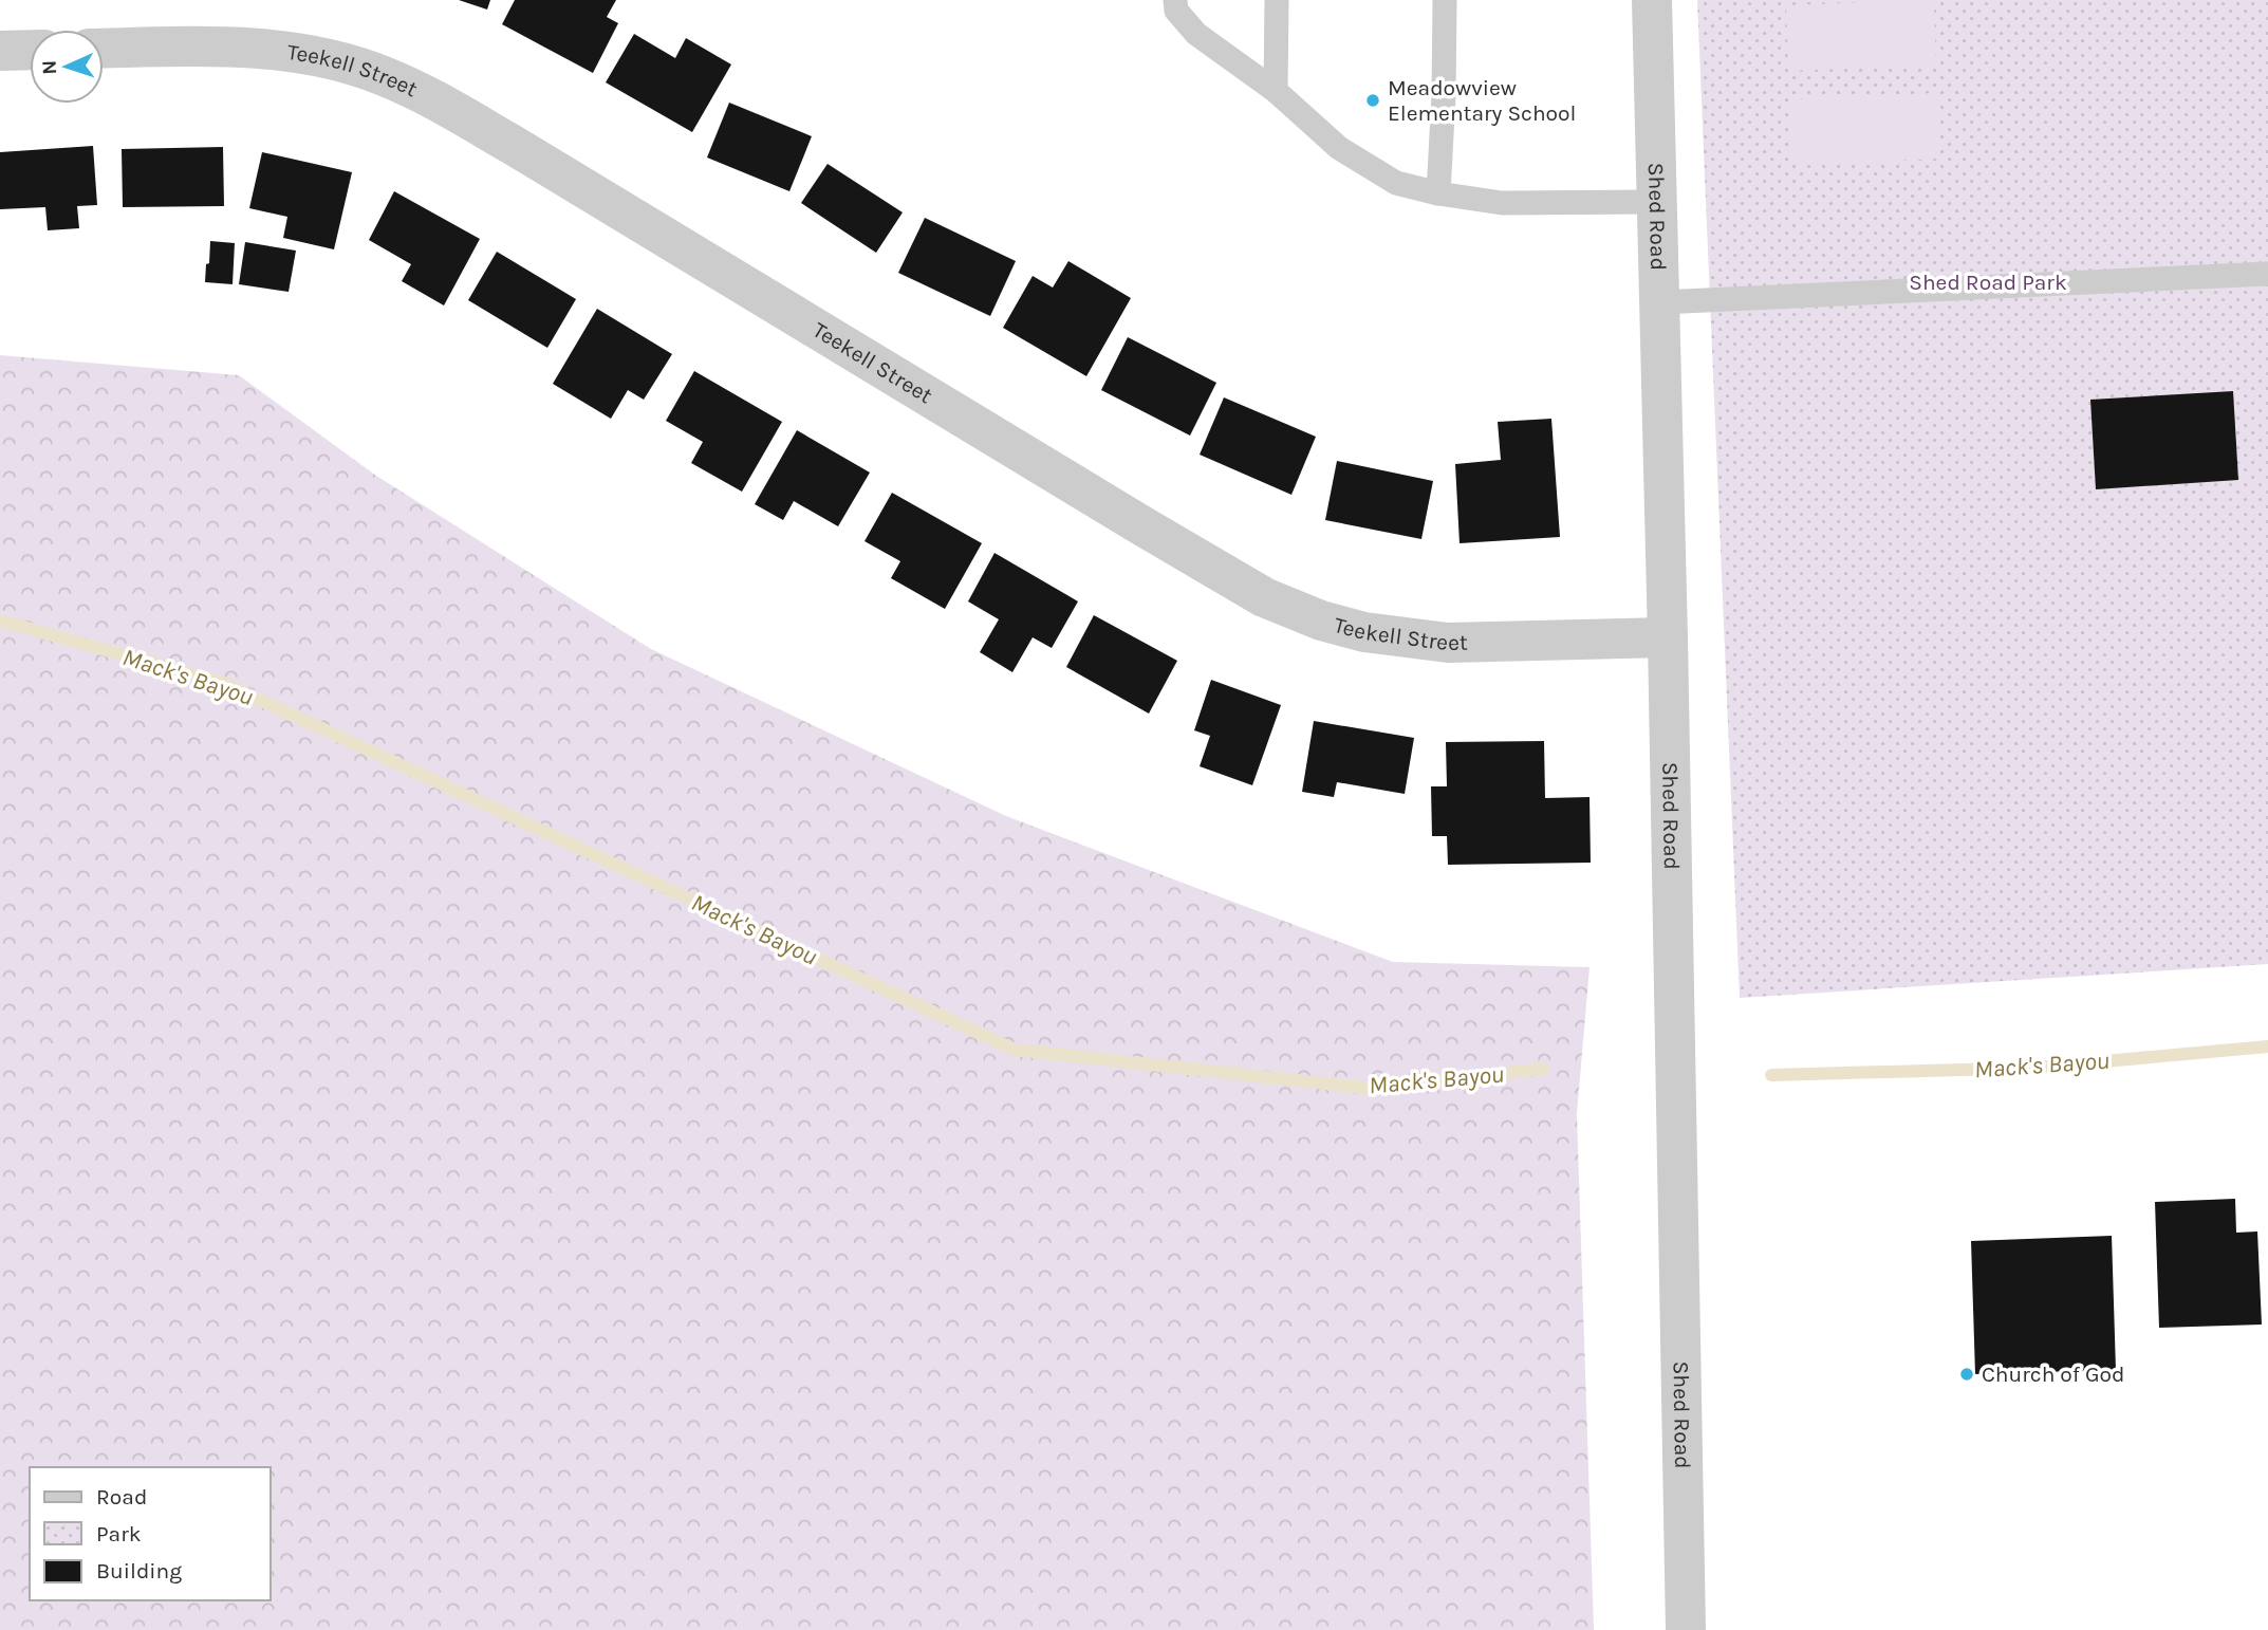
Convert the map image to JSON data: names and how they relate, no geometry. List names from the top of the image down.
{
  "streets": {
    "street": ["Teekell Street", "Shed Road"]
  },
  "crossings": [
    ["Teekell Street", "Shed Road"]
  ],
  "water": ["Mack's Bayou"],
  "parks": ["Shed Road Park"],
  "places": ["Meadowview Elementary School", "Church of God"],
  "legend": ["Road", "Park", "Building"],
  "north": "left"
}
